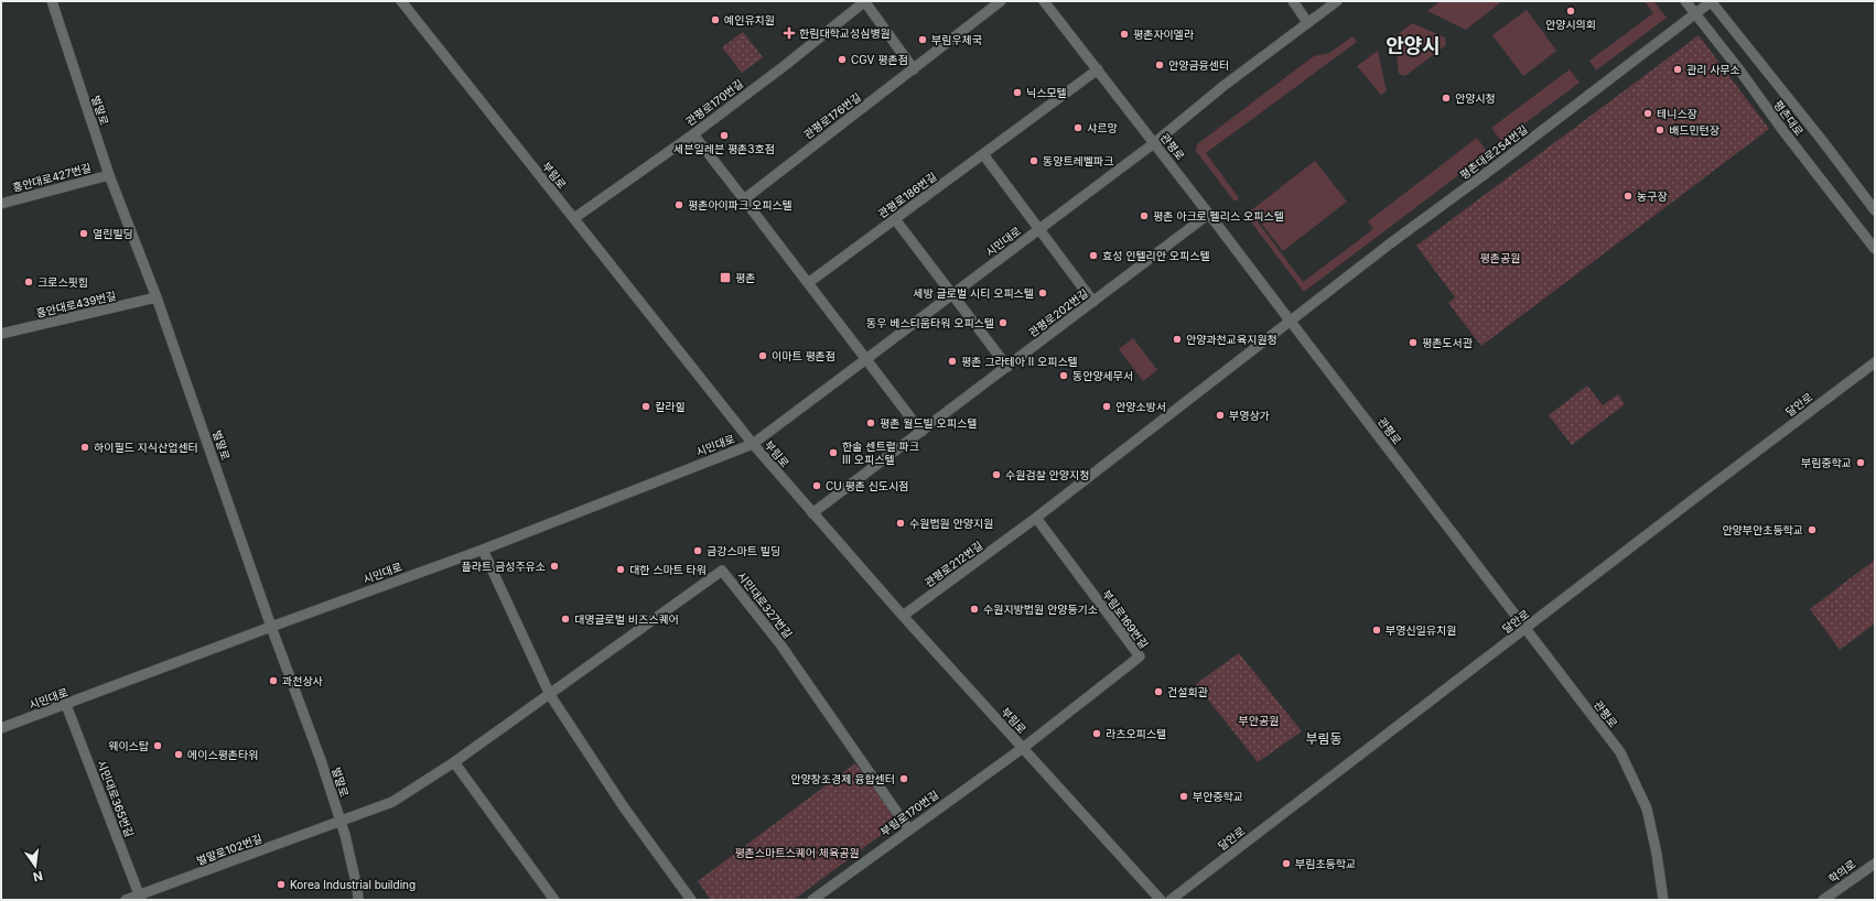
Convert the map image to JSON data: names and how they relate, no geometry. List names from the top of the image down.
{
  "streets": {
    "street": [
      "관평로170번길",
      "벌말로",
      "관평로176번길",
      "평촌대로",
      "관평로",
      "평촌대로254번길",
      "부림로",
      "흥안대로427번길",
      "관평로186번길",
      "시민대로",
      "흥안대로439번길",
      "관평로202번길",
      "달안로",
      "관평로212번길",
      "시민대로327번길",
      "부림로169번길",
      "시민대로365번길",
      "부림로170번길",
      "벌말로102번길",
      "학의로"
    ]
  },
  "crossings": [
    ["관평로170번길", "부림로"],
    ["벌말로", "흥안대로427번길"],
    ["벌말로", "시민대로"],
    ["벌말로", "흥안대로439번길"],
    ["벌말로", "벌말로102번길"],
    ["평촌대로", "평촌대로254번길"],
    ["관평로", "평촌대로254번길"],
    ["관평로", "관평로186번길"],
    ["관평로", "시민대로"],
    ["관평로", "관평로202번길"],
    ["관평로", "달안로"],
    ["관평로", "관평로212번길"],
    ["평촌대로254번길", "관평로212번길"],
    ["부림로", "시민대로"],
    ["부림로", "관평로202번길"],
    ["부림로", "관평로212번길"],
    ["부림로", "부림로169번길"],
    ["부림로", "부림로170번길"],
    ["시민대로", "시민대로365번길"],
    ["관평로212번길", "부림로169번길"],
    ["시민대로327번길", "부림로170번길"],
    ["시민대로327번길", "벌말로102번길"],
    ["부림로169번길", "부림로170번길"],
    ["시민대로365번길", "벌말로102번길"]
  ],
  "districts": ["안양시", "부림동"],
  "parks": ["평촌공원", "부안공원", "평촌스마트스퀘어 체육공원"],
  "places": {
    "other": [
      "안양시의회",
      "예인유치원",
      "평촌자이엘라",
      "부림우체국",
      "CGV 평촌점",
      "안양금융센터",
      "관리 사무소",
      "닉스모텔",
      "안양시청",
      "테니스장",
      "샤르망",
      "배드민턴장",
      "세븐일레븐 평촌3호점",
      "동양트레벨파크",
      "농구장",
      "평촌아이파크 오피스텔",
      "평촌 아크로 펠리스 오피스텔",
      "열린빌딩",
      "효성 인텔리안 오피스텔",
      "크로스핏힘",
      "세방 글로벌 시티 오피스텔",
      "동우 베스티움타워 오피스텔",
      "안양과천교육지원청",
      "평촌도서관",
      "이마트 평촌점",
      "평촌 그라테아 II 오피스텔",
      "동안양세무서",
      "칼라힐",
      "안양소방서",
      "부영상가",
      "평촌 월드빌 오피스텔",
      "하이필드 지식산업센터",
      "한솔 센트럴 파크 III 오피스텔",
      "부림중학교",
      "수원검찰 안양지청",
      "CU 평촌 신도시점",
      "수원법원 안양지원",
      "안양부안초등학교",
      "금강스마트 빌딩",
      "플라트 금성주유소",
      "대한 스마트 타워",
      "수원지방법원 안양등기소",
      "대명글로벌 비즈스퀘어",
      "부영신일유치원",
      "과천상사",
      "건설회관",
      "라츠오피스텔",
      "웨이스탑",
      "에이스평촌타워",
      "안양창조경제 융합센터",
      "부안중학교",
      "부림초등학교",
      "Korea Industrial building"
    ],
    "health": ["한림대학교성심병원"],
    "transit": ["평촌"]
  },
  "north": "bottom"
}
